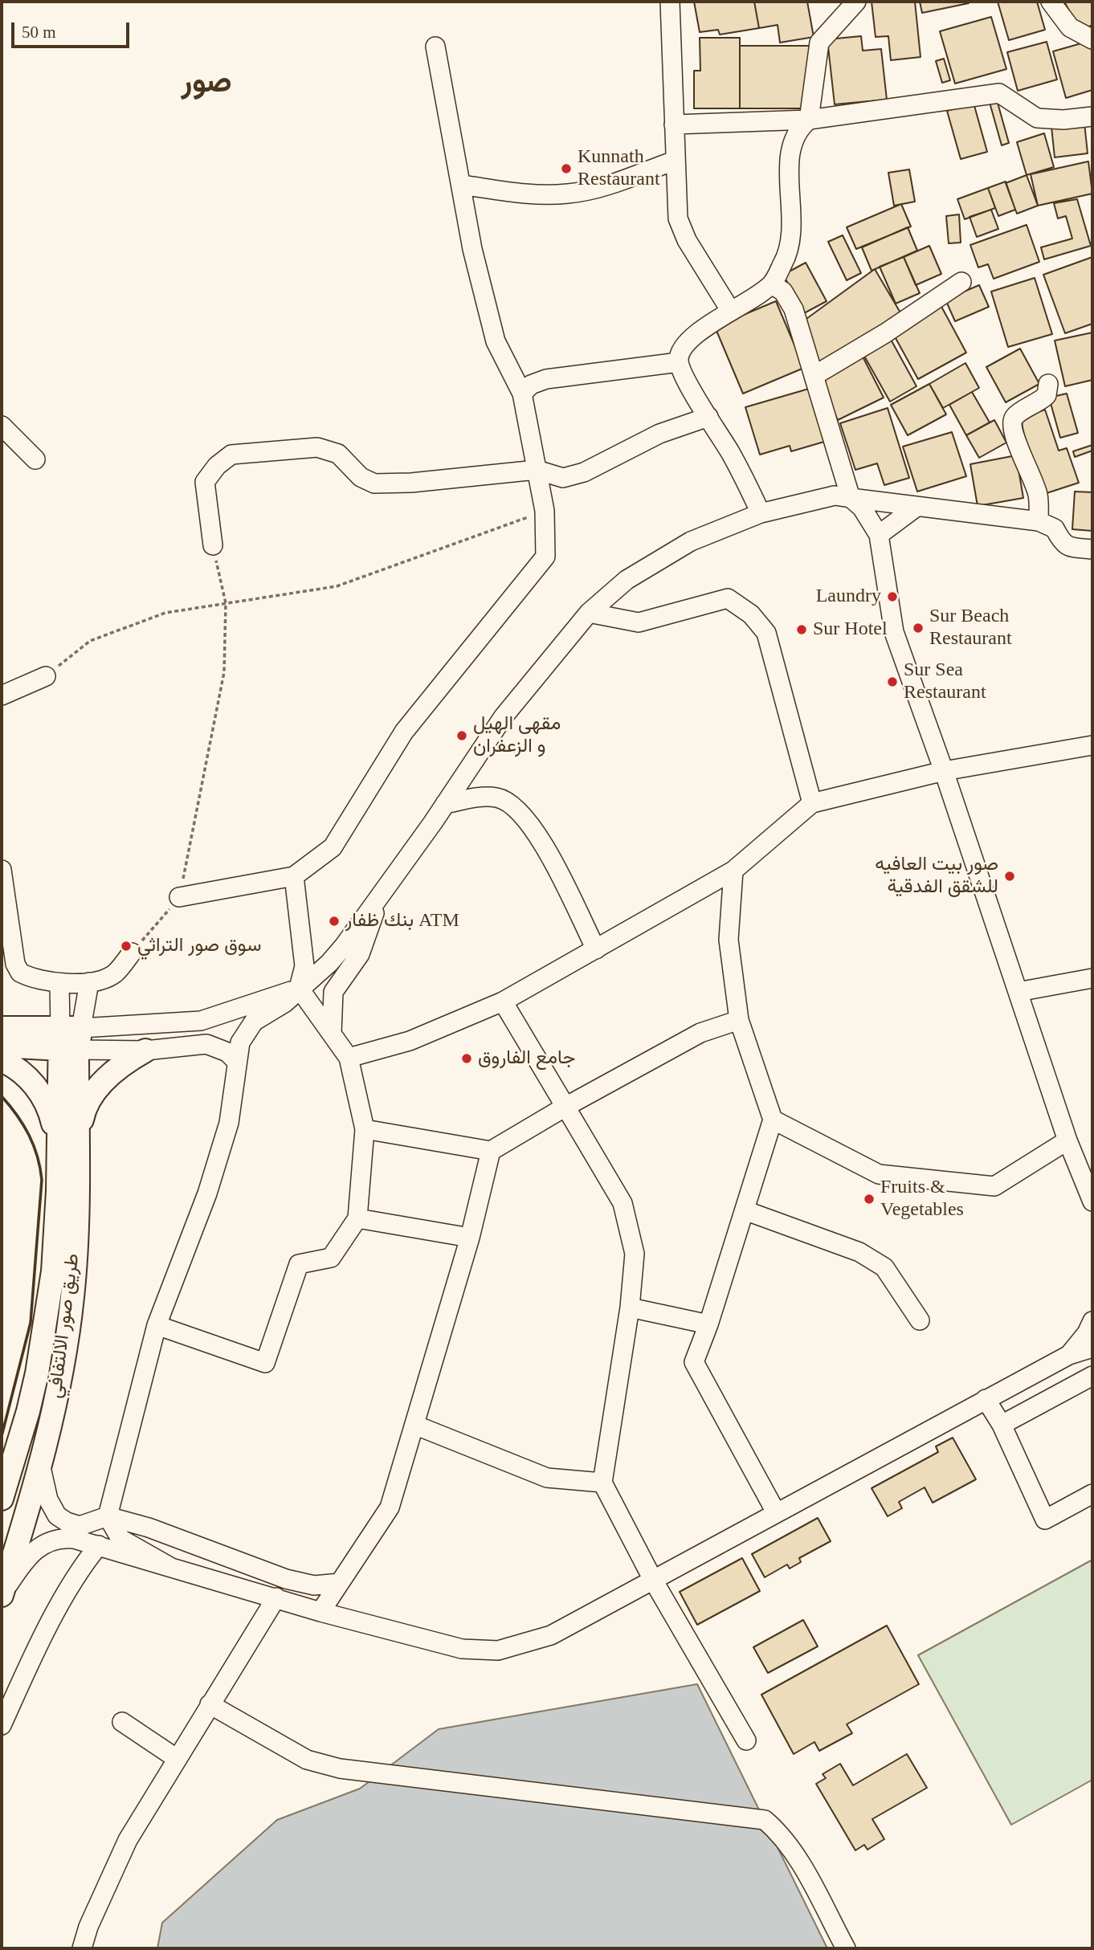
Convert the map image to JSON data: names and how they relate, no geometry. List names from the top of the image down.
{
  "streets": {
    "main road": ["طريق صور الالتفافي"]
  },
  "districts": ["صور"],
  "places": [
    "Kunnath Restaurant",
    "Laundry",
    "Sur Beach Restaurant",
    "Sur Hotel",
    "Sur Sea Restaurant",
    "مقهى الهيل و الزعفران",
    "صور بيت العافيه للشقق الفدقية",
    "بنك ظفار ATM",
    "سوق صور التراثي",
    "جامع الفاروق",
    "Fruits & Vegetables"
  ],
  "scale_bar": "50 m"
}
